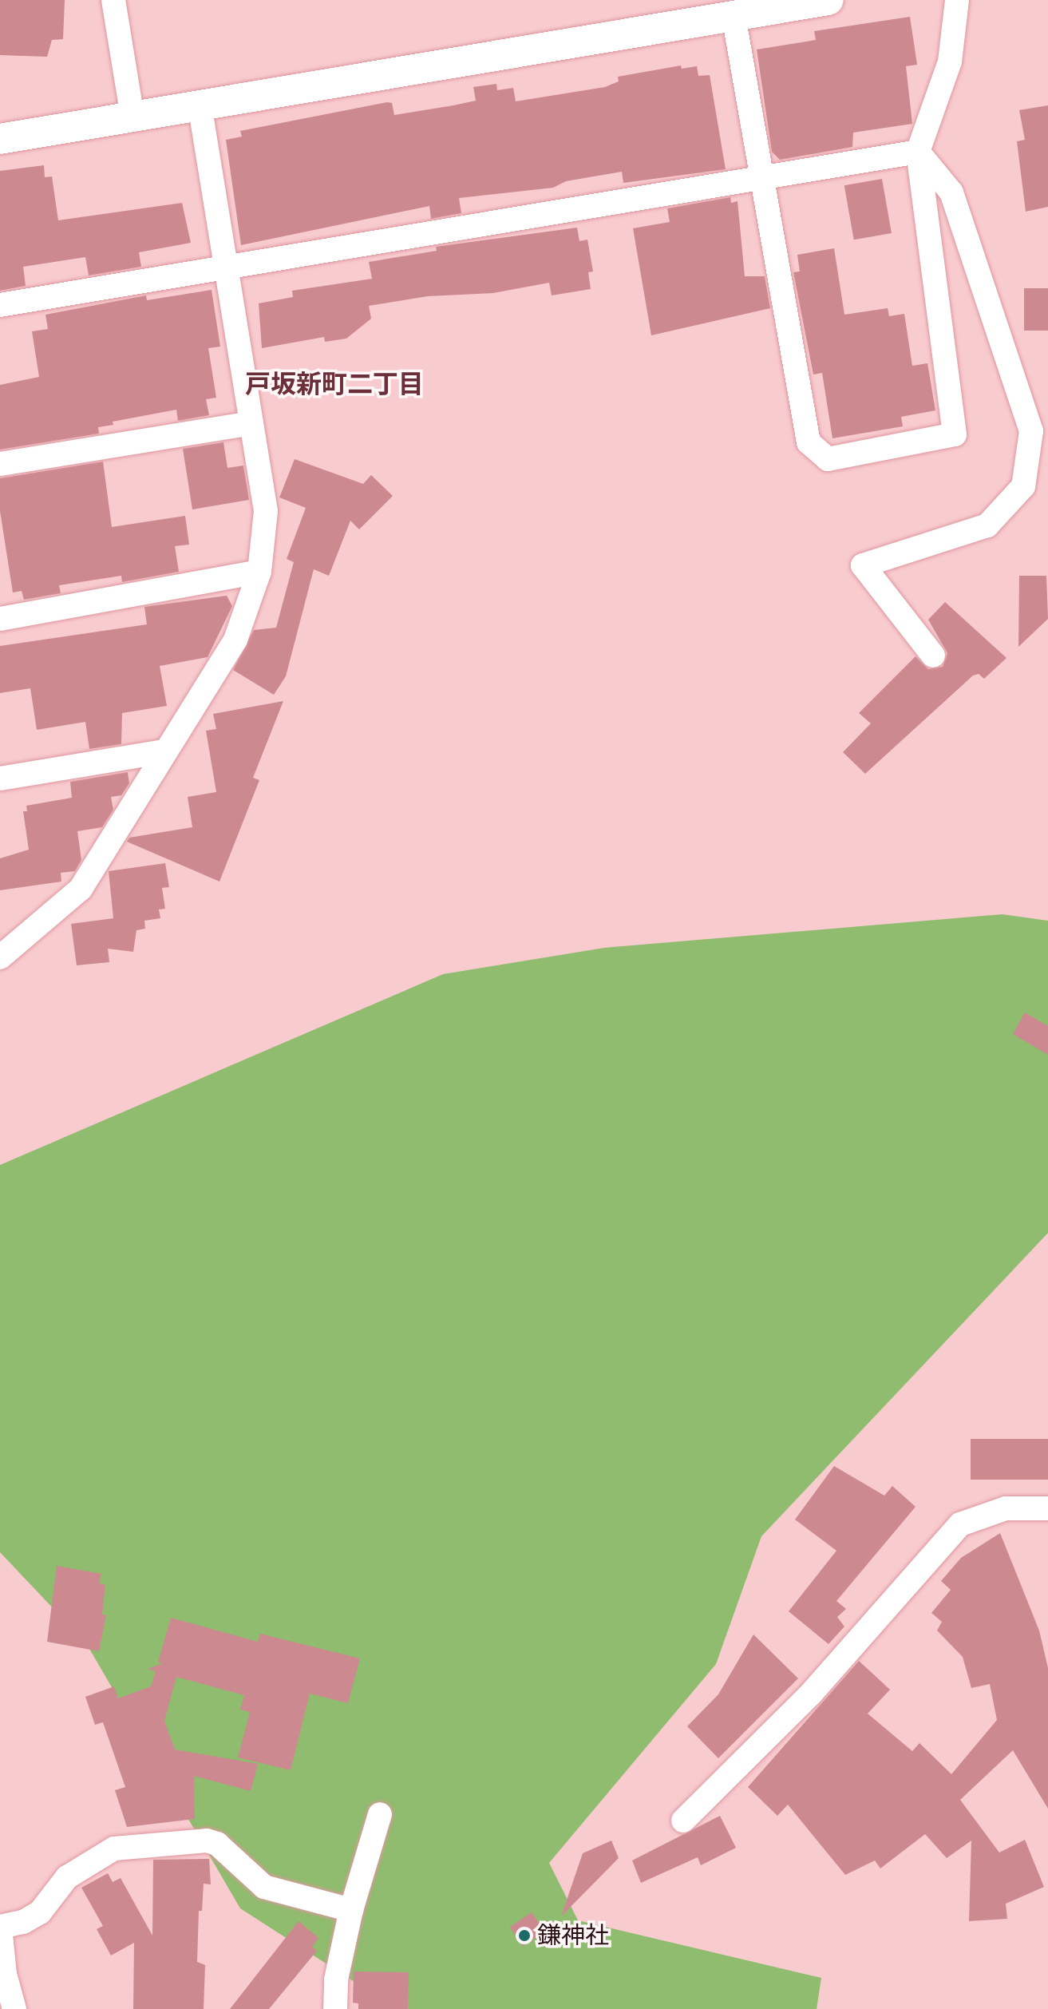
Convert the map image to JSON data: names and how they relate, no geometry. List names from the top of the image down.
{
  "districts": ["戸坂新町二丁目"],
  "places": ["鎌神社"]
}
